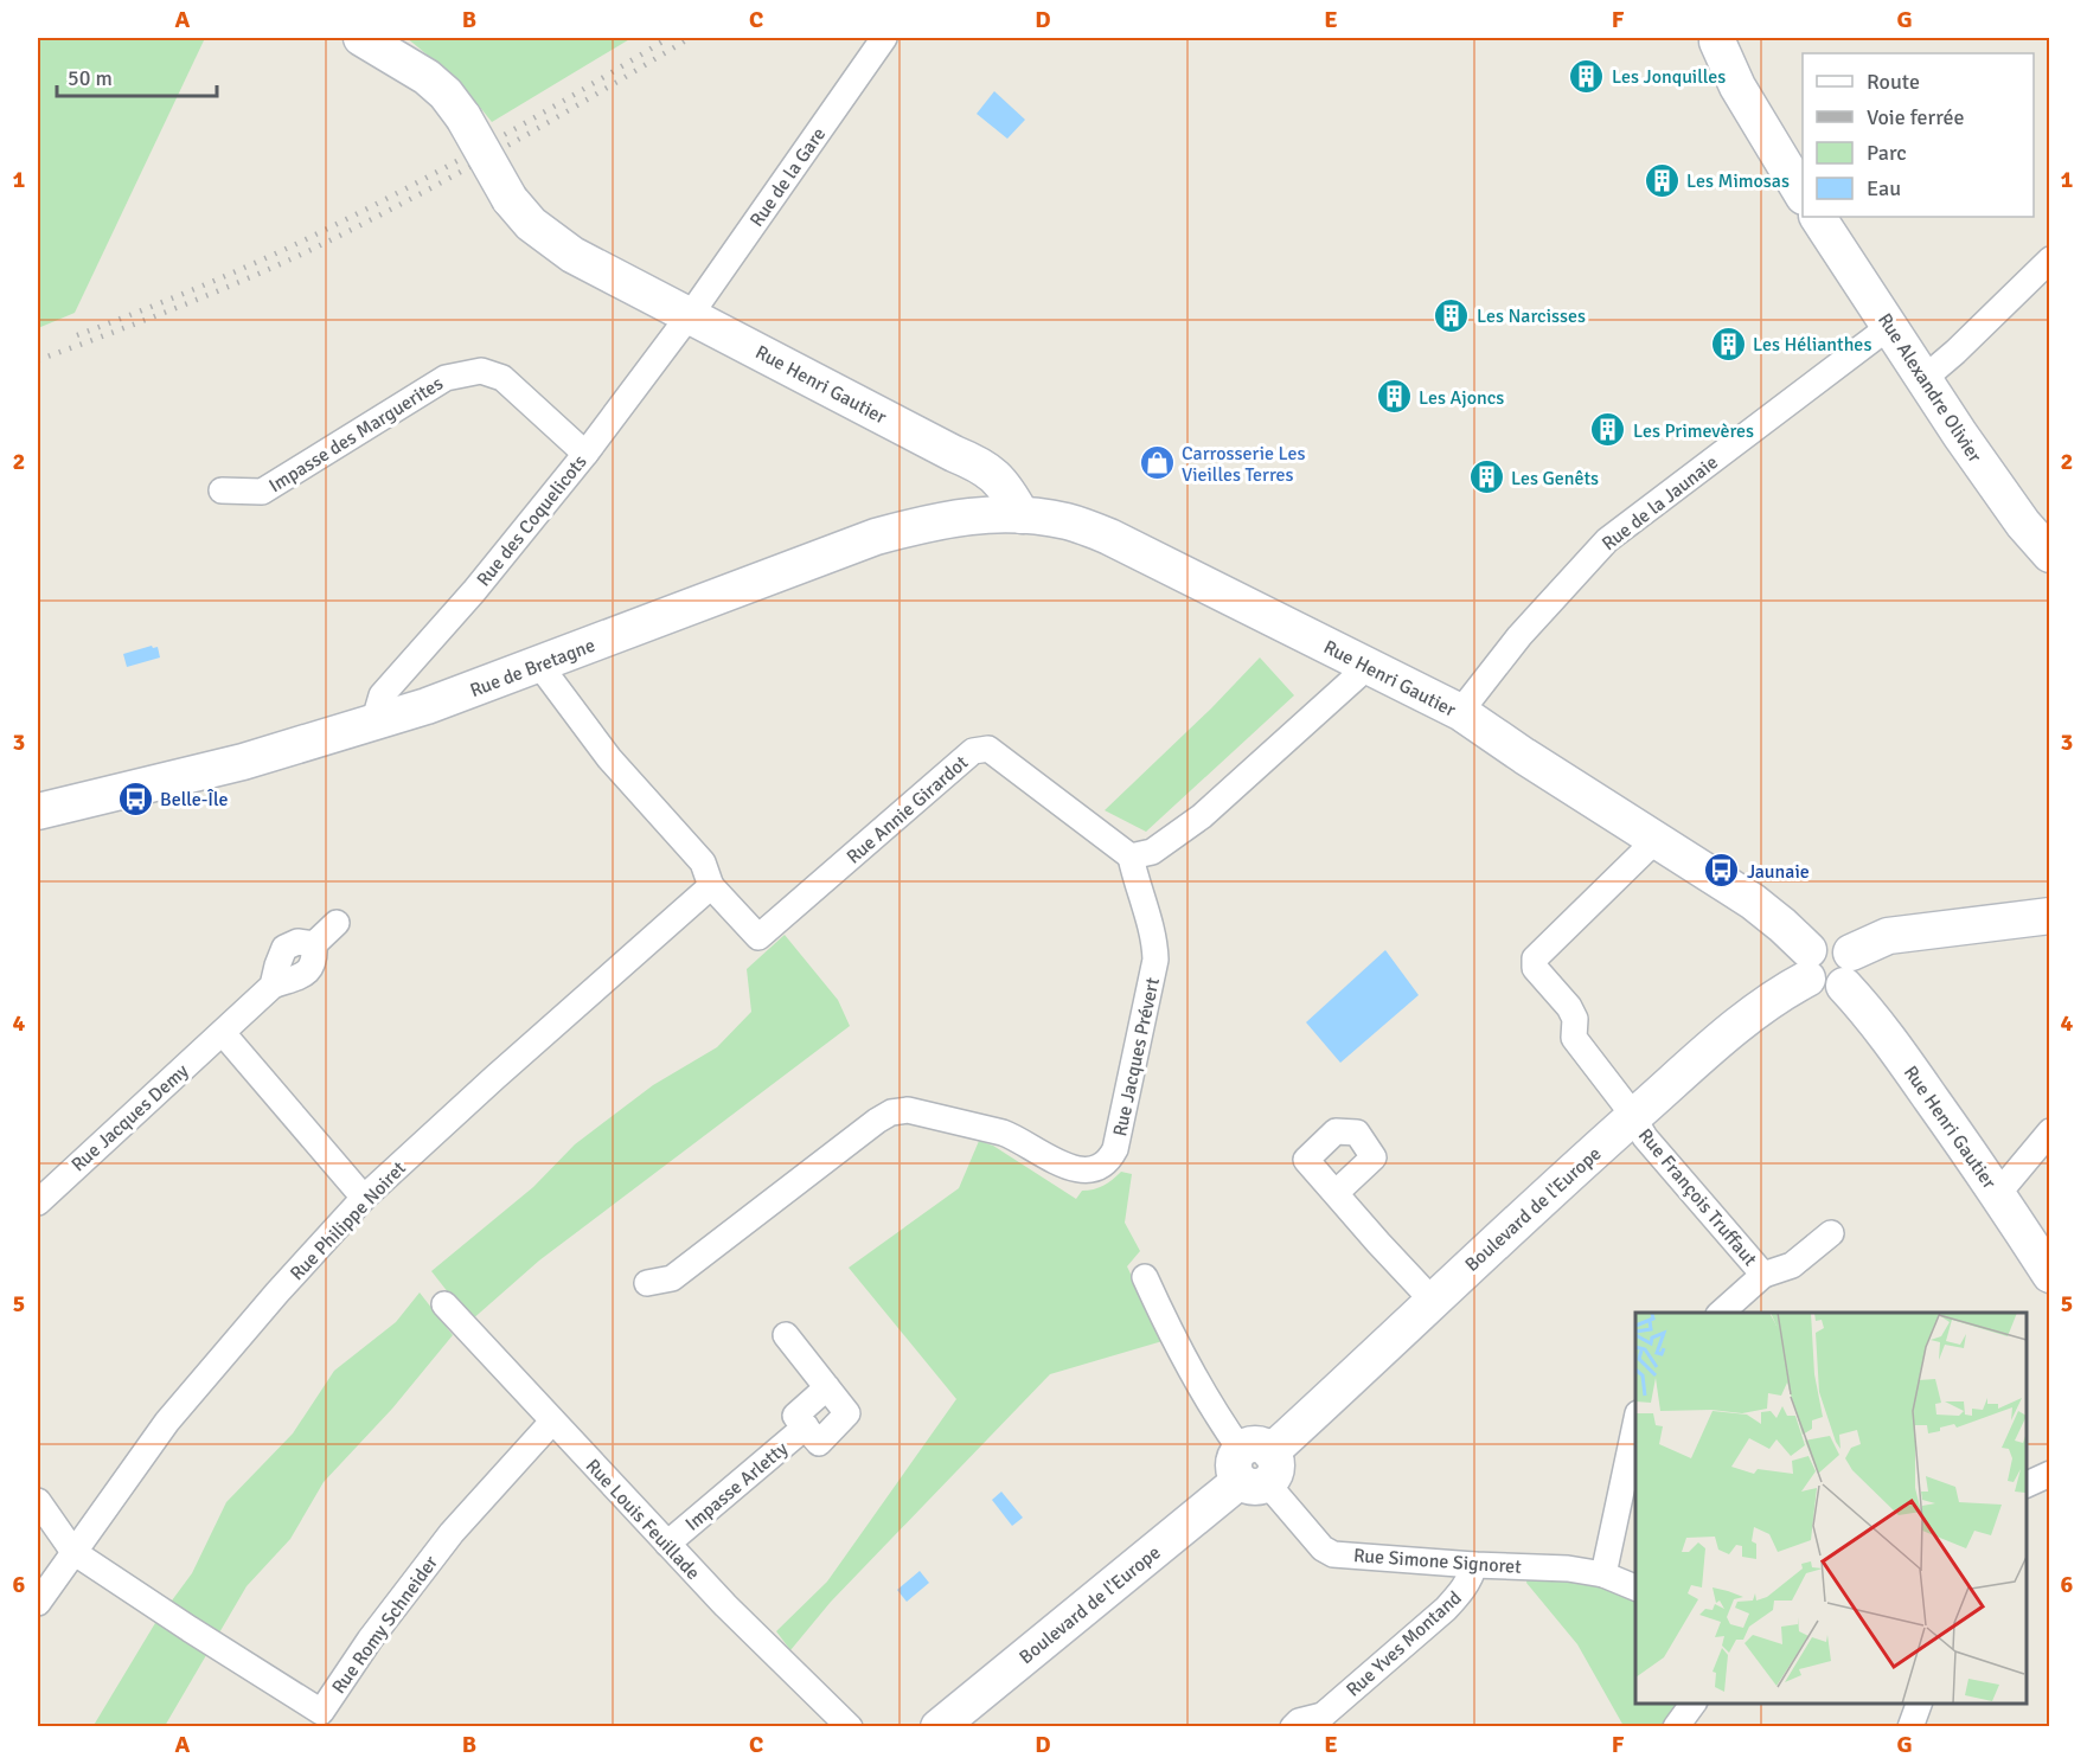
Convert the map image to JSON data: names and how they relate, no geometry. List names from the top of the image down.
{
  "streets": {
    "street": [
      "Rue de la Gare",
      "Rue Henri Gautier",
      "Rue Alexandre Olivier",
      "Impasse des Marguerites",
      "Rue de la Jaunaie",
      "Rue des Coquelicots",
      "Rue de Bretagne",
      "Rue Annie Girardot",
      "Rue Jacques Prévert",
      "Rue Jacques Demy",
      "Rue François Truffaut",
      "Boulevard de l'Europe",
      "Rue Philippe Noiret",
      "Impasse Arletty",
      "Rue Louis Feuillade",
      "Rue Simone Signoret",
      "Rue Romy Schneider",
      "Rue Yves Montand"
    ]
  },
  "crossings": [
    ["Rue de la Gare", "Rue Henri Gautier"],
    ["Rue de la Gare", "Rue des Coquelicots"],
    ["Rue Henri Gautier", "Rue de la Jaunaie"],
    ["Rue Henri Gautier", "Rue des Coquelicots"],
    ["Rue Henri Gautier", "Rue de Bretagne"],
    ["Rue Henri Gautier", "Rue François Truffaut"],
    ["Rue Henri Gautier", "Boulevard de l'Europe"],
    ["Rue Alexandre Olivier", "Rue de la Jaunaie"],
    ["Impasse des Marguerites", "Rue des Coquelicots"],
    ["Rue des Coquelicots", "Rue de Bretagne"],
    ["Rue Annie Girardot", "Rue Jacques Prévert"],
    ["Rue Annie Girardot", "Rue Philippe Noiret"],
    ["Rue François Truffaut", "Boulevard de l'Europe"],
    ["Boulevard de l'Europe", "Rue Simone Signoret"],
    ["Rue Philippe Noiret", "Rue Romy Schneider"],
    ["Impasse Arletty", "Rue Louis Feuillade"],
    ["Rue Louis Feuillade", "Rue Romy Schneider"],
    ["Rue Simone Signoret", "Rue Yves Montand"]
  ],
  "places": {
    "building": [
      "Les Jonquilles",
      "Les Mimosas",
      "Les Narcisses",
      "Les Hélianthes",
      "Les Ajoncs",
      "Les Primevères",
      "Les Genêts"
    ],
    "shop": ["Carrosserie Les Vieilles Terres"],
    "bus stop": ["Belle-Île", "Jaunaie"]
  },
  "legend": [
    "Route",
    "Voie ferrée",
    "Parc",
    "Eau"
  ],
  "scale_bar": "50 m",
  "grid": {
    "columns": [
      "A",
      "B",
      "C",
      "D",
      "E",
      "F",
      "G"
    ],
    "rows": [
      "1",
      "2",
      "3",
      "4",
      "5",
      "6"
    ]
  }
}
